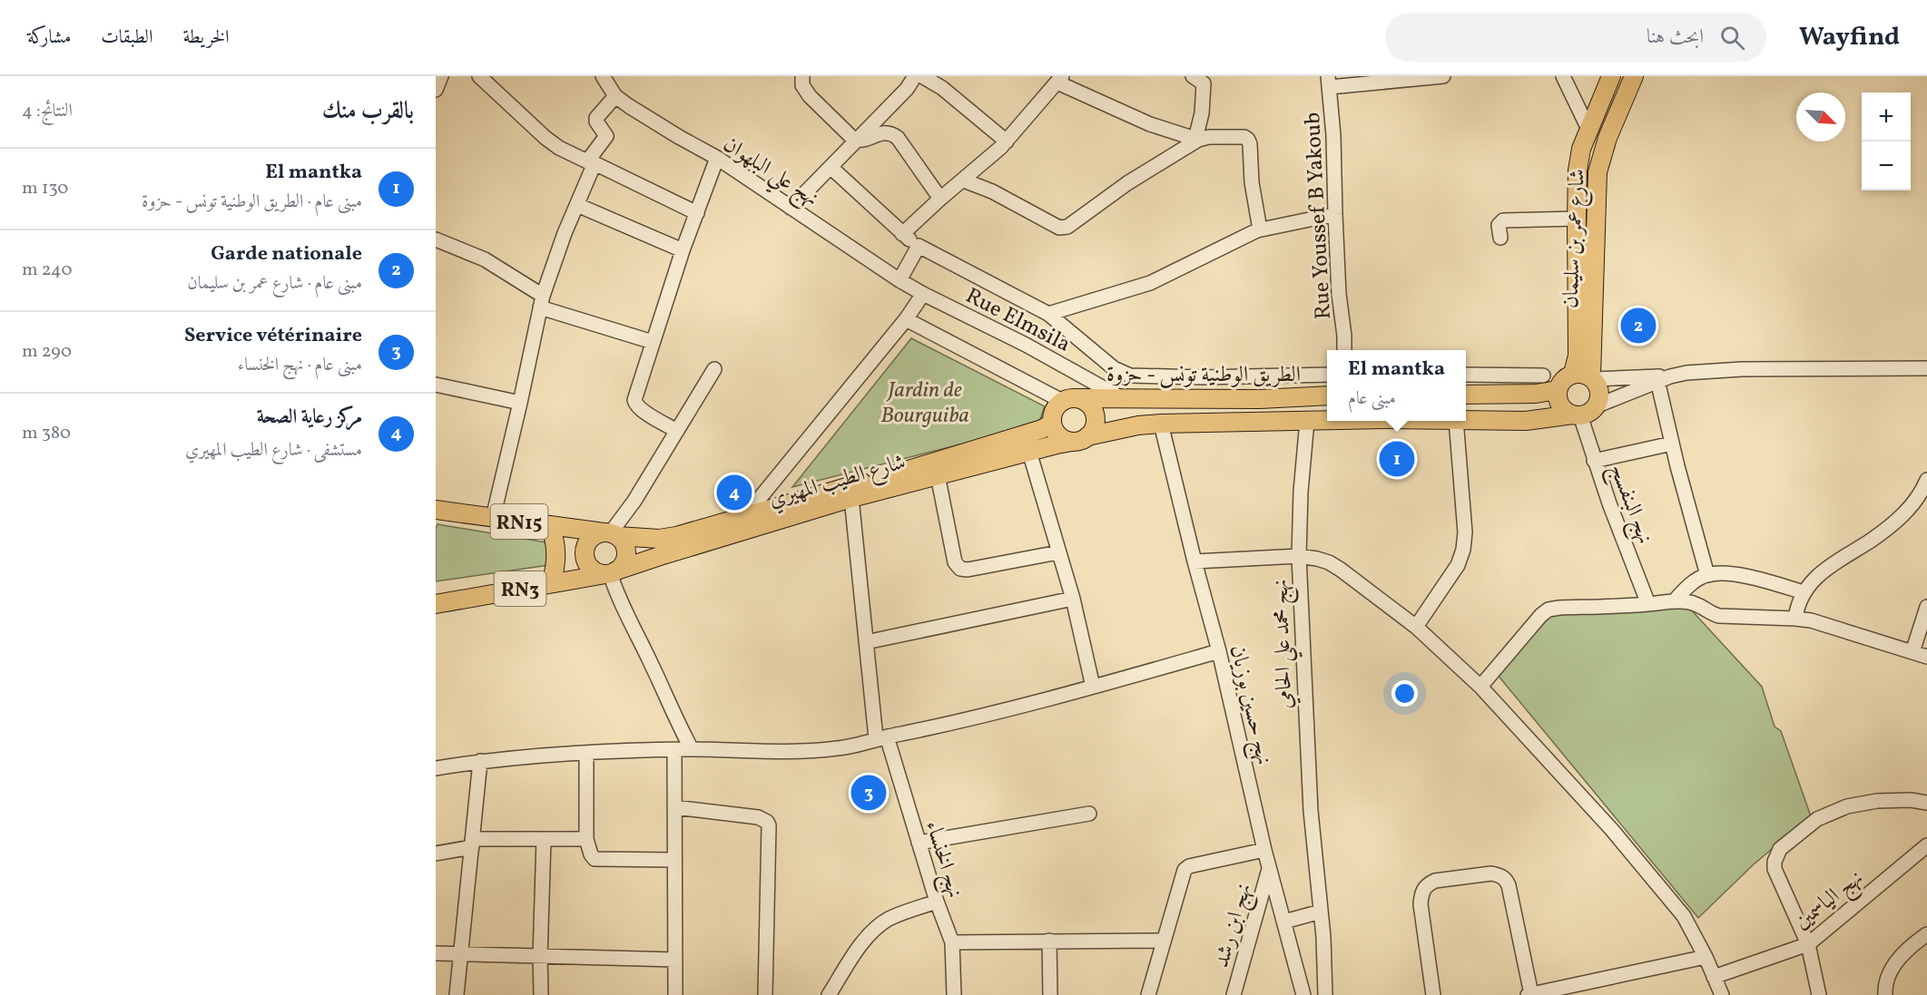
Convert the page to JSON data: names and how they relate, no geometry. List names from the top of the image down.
{
  "streets": {
    "main road": [
      "شارع عمر بن سليمان",
      "الطريق الوطنية تونس - حزوة",
      "شارع الطيب المهيري",
      "RN15",
      "RN3"
    ],
    "street": [
      "نهج علي البلهوان",
      "Rue Youssef B Yakoub",
      "Rue Elmsila",
      "نهج البنفسج",
      "نهج محمد علي الحامي",
      "نهج حسين بوزيان",
      "نهج الخنساء",
      "نهج الياسمين",
      "نهج ابن رشد"
    ]
  },
  "crossings": [
    ["نهج علي البلهوان", "Rue Elmsila"],
    ["شارع عمر بن سليمان", "نهج البنفسج"],
    ["Rue Elmsila", "الطريق الوطنية تونس - حزوة"],
    ["الطريق الوطنية تونس - حزوة", "شارع الطيب المهيري"],
    ["شارع الطيب المهيري", "RN15"],
    ["شارع الطيب المهيري", "RN3"],
    ["شارع الطيب المهيري", "نهج الخنساء"],
    ["RN15", "RN3"],
    ["نهج حسين بوزيان", "نهج ابن رشد"]
  ],
  "parks": ["Jardin de Bourguiba"],
  "north": "bottom right",
  "page": {
    "header": "Wayfind",
    "search": "ابحث هنا",
    "nav": ["الخريطة", "الطبقات", "مشاركة"],
    "heading": ["بالقرب منك", "النتائج: 4"],
    "map_buttons": ["+", "−"],
    "list": [
      {
        "mark": "1",
        "name": "El mantka",
        "note": "مبنى عام · الطريق الوطنية تونس - حزوة",
        "value": "130 m"
      },
      {
        "mark": "2",
        "name": "Garde nationale",
        "note": "مبنى عام · شارع عمر بن سليمان",
        "value": "240 m"
      },
      {
        "mark": "3",
        "name": "Service vétérinaire",
        "note": "مبنى عام · نهج الخنساء",
        "value": "290 m"
      },
      {
        "mark": "4",
        "name": "مركز رعاية الصحة",
        "note": "مستشفى · شارع الطيب المهيري",
        "value": "380 m"
      }
    ],
    "pins": [
      "2",
      "1",
      "4",
      "3"
    ],
    "popup": ["El mantka", "مبنى عام"]
  }
}
